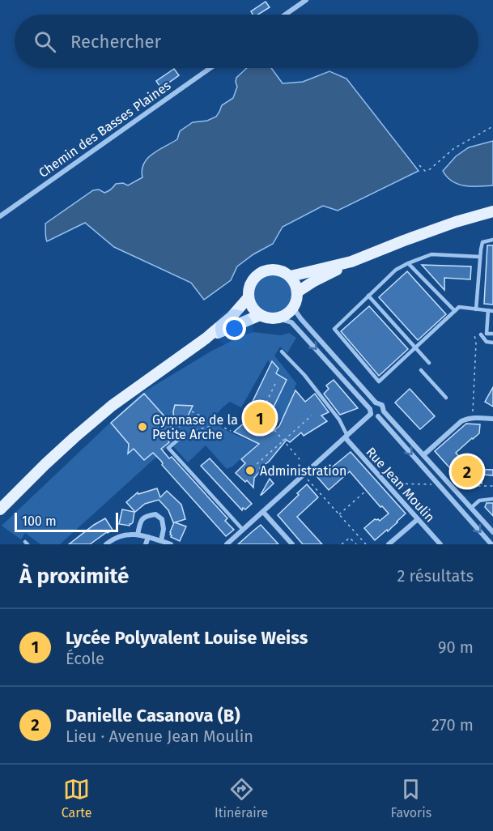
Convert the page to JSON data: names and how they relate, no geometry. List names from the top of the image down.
{
  "streets": {
    "street": ["Chemin des Basses Plaines", "Rue Jean Moulin"]
  },
  "places": ["Gymnase de la Petite Arche", "Administration"],
  "scale_bar": "100 m",
  "page": {
    "search": "Rechercher",
    "pins": ["1", "2"],
    "scale": "100 m",
    "heading": ["À proximité", "2 résultats"],
    "list": [
      {
        "mark": "1",
        "name": "Lycée Polyvalent Louise Weiss",
        "note": "École",
        "value": "90 m"
      },
      {
        "mark": "2",
        "name": "Danielle Casanova (B)",
        "note": "Lieu · Avenue Jean Moulin",
        "value": "270 m"
      }
    ],
    "nav": ["Carte", "Itinéraire", "Favoris"]
  }
}
